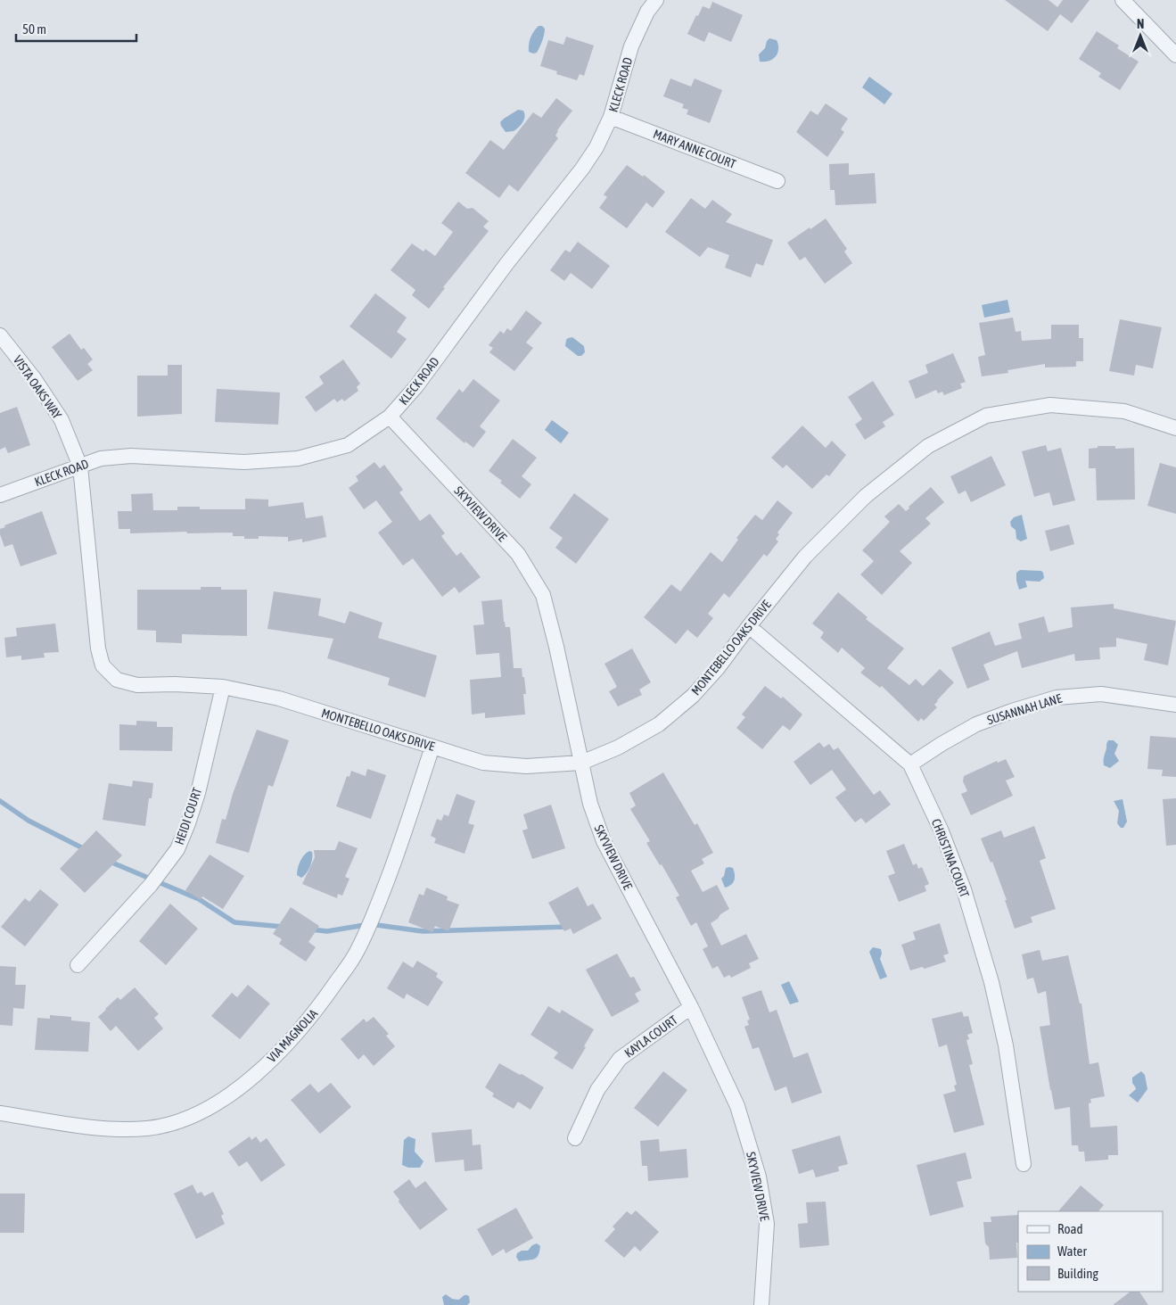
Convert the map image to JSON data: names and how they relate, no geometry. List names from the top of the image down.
{
  "streets": {
    "street": [
      "KLECK ROAD",
      "MARY ANNE COURT",
      "VISTA OAKS WAY",
      "SKYVIEW DRIVE",
      "MONTEBELLO OAKS DRIVE",
      "SUSANNAH LANE",
      "HEIDI COURT",
      "CHRISTINA COURT",
      "VIA MAGNOLIA",
      "KAYLA COURT"
    ]
  },
  "crossings": [
    ["KLECK ROAD", "MARY ANNE COURT"],
    ["KLECK ROAD", "VISTA OAKS WAY"],
    ["KLECK ROAD", "SKYVIEW DRIVE"],
    ["KLECK ROAD", "MONTEBELLO OAKS DRIVE"],
    ["VISTA OAKS WAY", "MONTEBELLO OAKS DRIVE"],
    ["SKYVIEW DRIVE", "MONTEBELLO OAKS DRIVE"],
    ["SKYVIEW DRIVE", "KAYLA COURT"],
    ["MONTEBELLO OAKS DRIVE", "HEIDI COURT"],
    ["MONTEBELLO OAKS DRIVE", "CHRISTINA COURT"],
    ["MONTEBELLO OAKS DRIVE", "VIA MAGNOLIA"],
    ["SUSANNAH LANE", "CHRISTINA COURT"]
  ],
  "legend": ["Road", "Water", "Building"],
  "scale_bar": "50 m",
  "north": "top"
}
